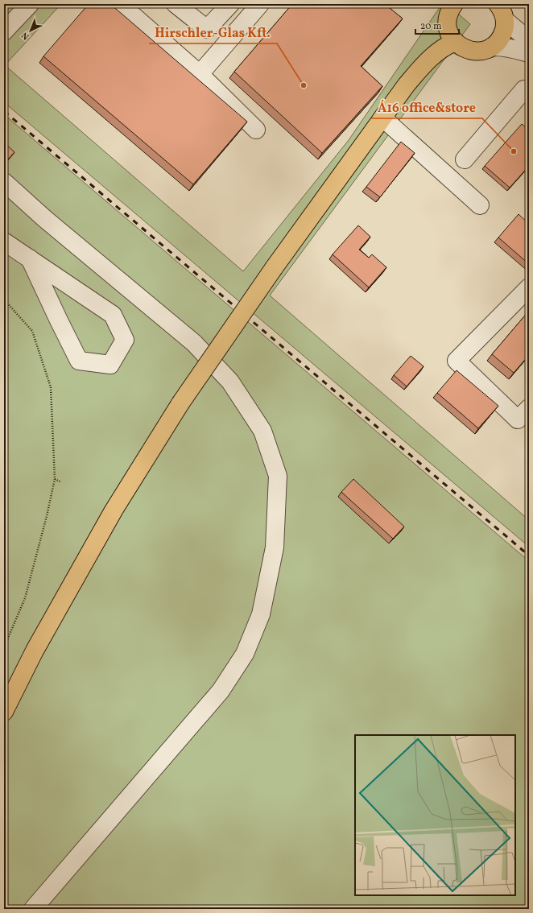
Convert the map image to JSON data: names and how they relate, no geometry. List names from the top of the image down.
{
  "places": ["Hirschler-Glas Kft.", "Á16 office&store"],
  "scale_bar": "20 m",
  "north": "bottom left"
}
